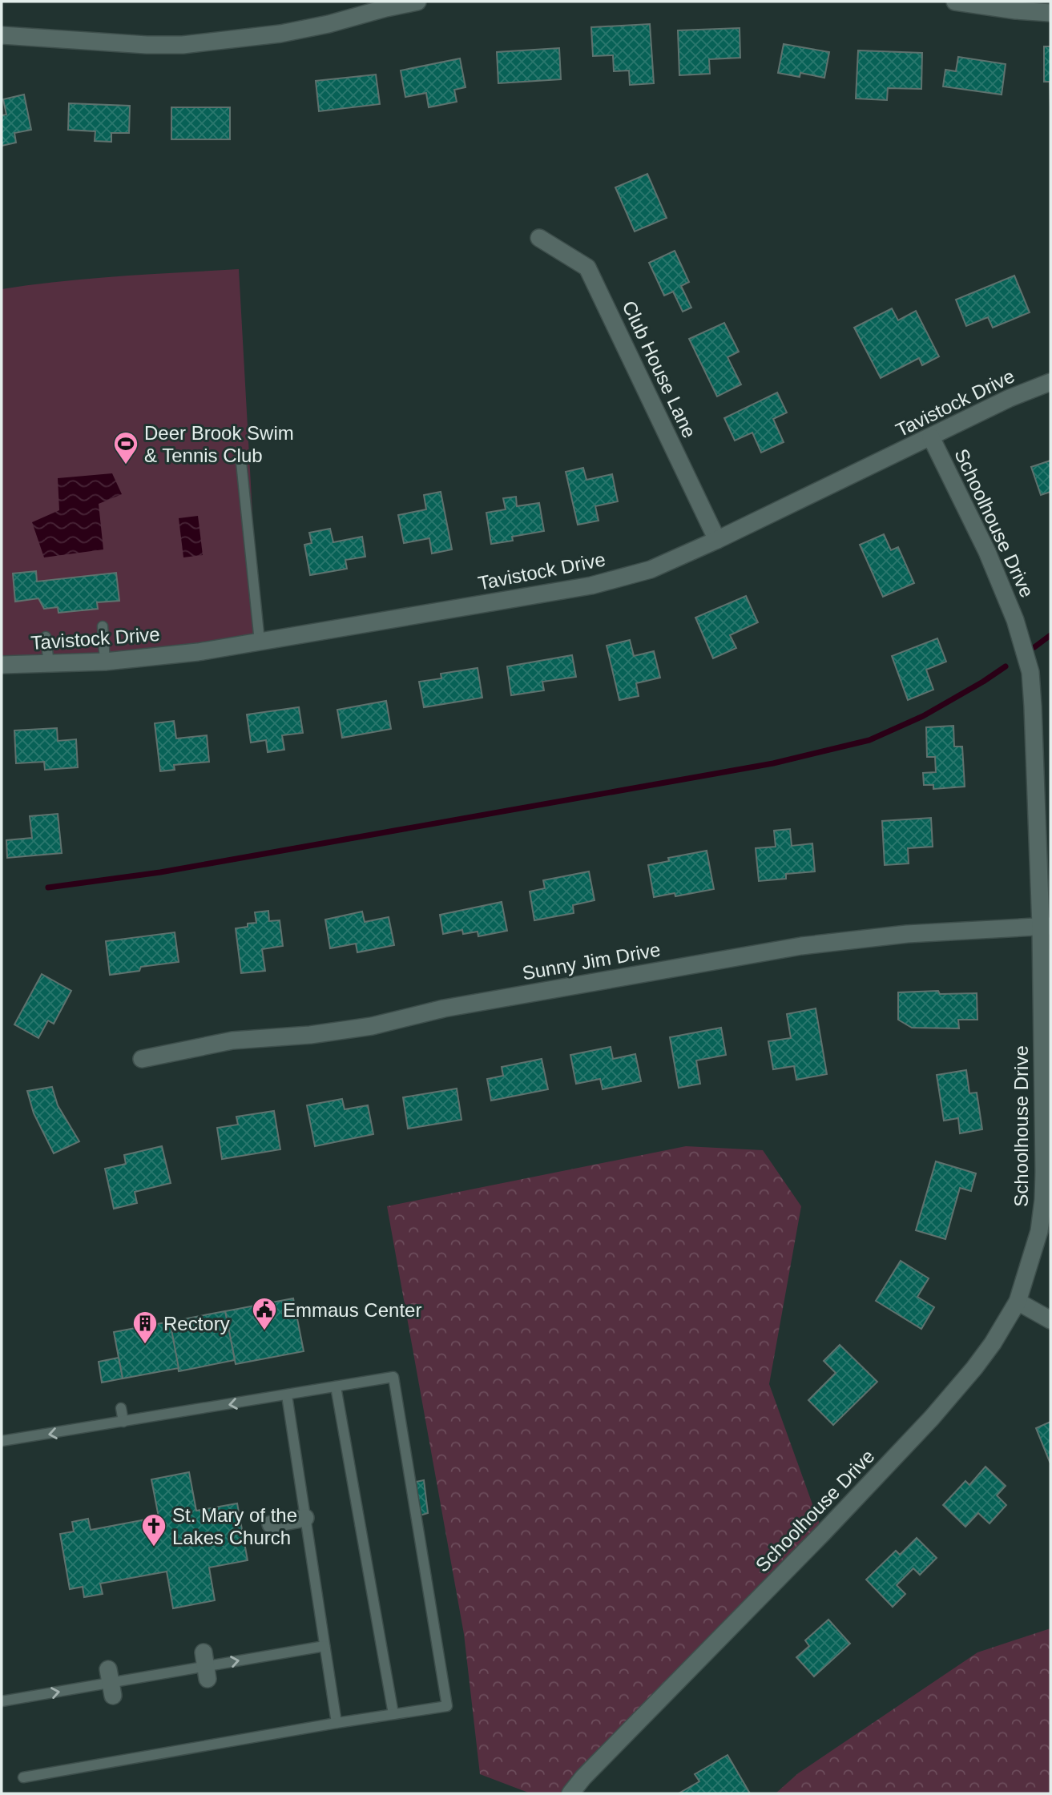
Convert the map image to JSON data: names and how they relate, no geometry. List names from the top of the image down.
{
  "streets": {
    "street": [
      "Club House Lane",
      "Tavistock Drive",
      "Schoolhouse Drive",
      "Sunny Jim Drive"
    ]
  },
  "crossings": [
    ["Club House Lane", "Tavistock Drive"],
    ["Tavistock Drive", "Schoolhouse Drive"],
    ["Schoolhouse Drive", "Sunny Jim Drive"]
  ],
  "places": {
    "sports": ["Deer Brook Swim & Tennis Club"],
    "public building": ["Emmaus Center"],
    "building": ["Rectory"],
    "church": ["St. Mary of the Lakes Church"]
  }
}
